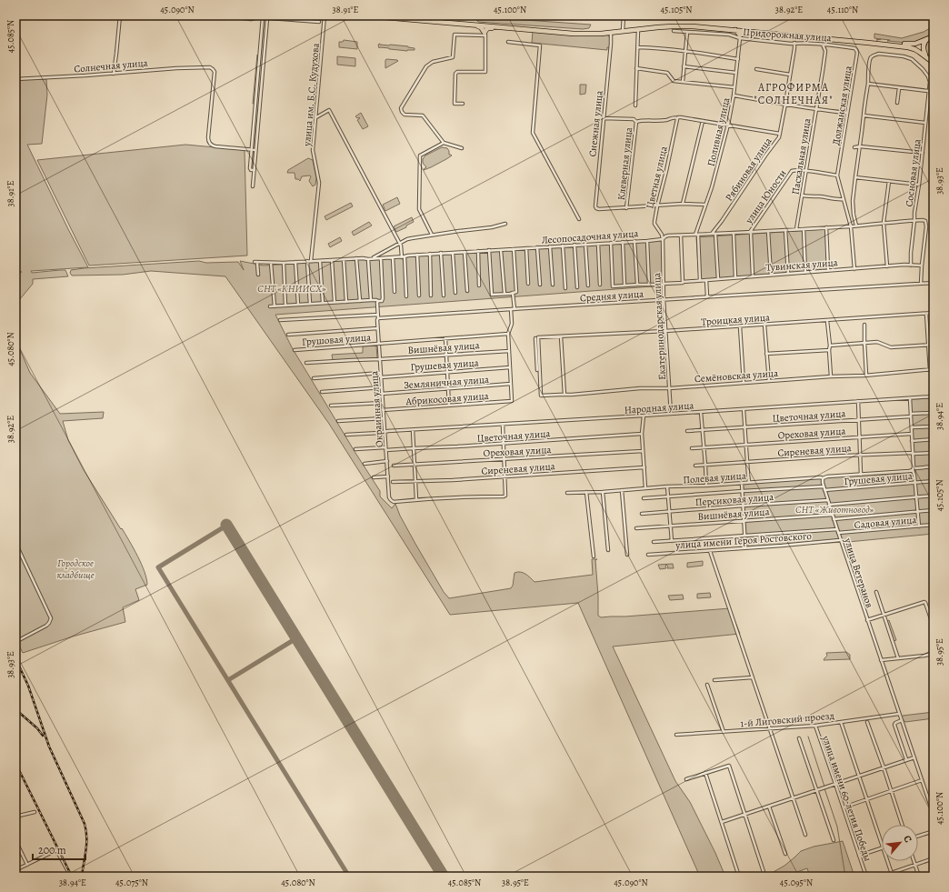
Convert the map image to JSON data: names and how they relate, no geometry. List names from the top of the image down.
{
  "streets": {
    "street": [
      "Придорожная улица",
      "Солнечная улица",
      "улица им. Б.С. Кудухова",
      "Должанская улица",
      "Снежная улица",
      "Поливная улица",
      "Пасхальная улица",
      "Клеверная улица",
      "Рябиновая улица",
      "Сосновая улица",
      "Цветная улица",
      "улица Юности",
      "Лесопосадочная улица",
      "Тувинская улица",
      "Средняя улица",
      "Троицкая улица",
      "Екатеринодарская улица",
      "Грушовая улица",
      "Вишнёвая улица",
      "Грушевая улица",
      "Семёновская улица",
      "Земляничная улица",
      "Абрикосовая улица",
      "Народная улица",
      "Окраинная улица",
      "Цветочная улица",
      "Ореховая улица",
      "Сиреневая улица",
      "Полевая улица",
      "Персиковая улица",
      "Садовая улица",
      "улица имени Героя Ростовского",
      "улица Ветеранов",
      "1-й Лиговский проезд",
      "улица имени 60-летия Победы"
    ]
  },
  "crossings": [
    ["Придорожная улица", "Должанская улица"],
    ["Придорожная улица", "Поливная улица"],
    ["Придорожная улица", "Пасхальная улица"],
    ["Придорожная улица", "Рябиновая улица"],
    ["улица им. Б.С. Кудухова", "Лесопосадочная улица"],
    ["Должанская улица", "улица Юности"],
    ["Должанская улица", "Лесопосадочная улица"],
    ["Должанская улица", "Тувинская улица"],
    ["Снежная улица", "Клеверная улица"],
    ["Поливная улица", "Лесопосадочная улица"],
    ["Пасхальная улица", "улица Юности"],
    ["Пасхальная улица", "Лесопосадочная улица"],
    ["Рябиновая улица", "Лесопосадочная улица"],
    ["Сосновая улица", "Лесопосадочная улица"],
    ["Сосновая улица", "Тувинская улица"],
    ["Цветная улица", "Лесопосадочная улица"],
    ["Цветная улица", "Екатеринодарская улица"],
    ["улица Юности", "Лесопосадочная улица"],
    ["Лесопосадочная улица", "Тувинская улица"],
    ["Лесопосадочная улица", "Екатеринодарская улица"],
    ["Тувинская улица", "Екатеринодарская улица"],
    ["Средняя улица", "Екатеринодарская улица"],
    ["Средняя улица", "Окраинная улица"],
    ["Троицкая улица", "Екатеринодарская улица"],
    ["Троицкая улица", "Семёновская улица"],
    ["Екатеринодарская улица", "Семёновская улица"],
    ["Екатеринодарская улица", "Народная улица"],
    ["Грушовая улица", "Окраинная улица"],
    ["Вишнёвая улица", "Окраинная улица"],
    ["Грушевая улица", "Окраинная улица"],
    ["Земляничная улица", "Абрикосовая улица"],
    ["Земляничная улица", "Окраинная улица"],
    ["Абрикосовая улица", "Окраинная улица"],
    ["Народная улица", "Окраинная улица"],
    ["Окраинная улица", "Цветочная улица"],
    ["Садовая улица", "улица Ветеранов"],
    ["улица имени Героя Ростовского", "улица Ветеранов"],
    ["улица Ветеранов", "1-й Лиговский проезд"],
    ["1-й Лиговский проезд", "улица имени 60-летия Победы"]
  ],
  "districts": ["АГРОФИРМА \"СОЛНЕЧНАЯ\""],
  "parks": ["СНТ «КНИИСХ»", "СНТ «Животновод»", "Городское кладбище"],
  "scale_bar": "200 m",
  "north": "top right",
  "coordinates": [
    "45.090°N",
    "38.91°E",
    "45.100°N",
    "45.105°N",
    "38.92°E",
    "45.110°N",
    "45.085°N",
    "38.93°E",
    "45.080°N",
    "38.94°E",
    "38.95°E",
    "45.075°N",
    "45.095°N"
  ]
}
